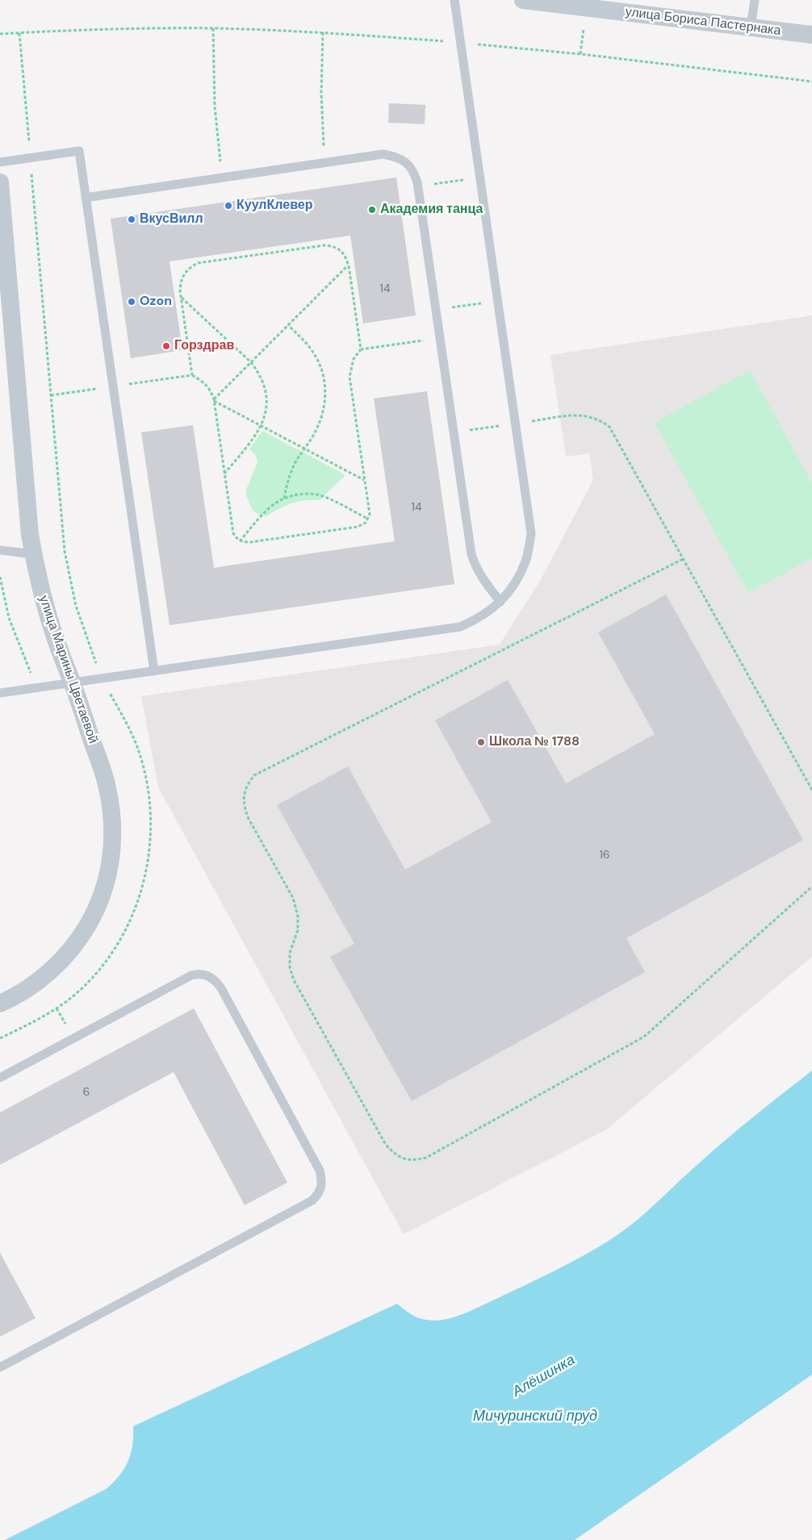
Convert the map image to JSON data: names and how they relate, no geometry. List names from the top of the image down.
{
  "streets": {
    "street": ["улица Бориса Пастернака", "улица Марины Цветаевой"]
  },
  "water": ["Алёшинка", "Мичуринский пруд"],
  "places": [
    "КуулКлевер",
    "Академия танца",
    "ВкусВилл",
    "Ozon",
    "Горздрав",
    "Школа № 1788"
  ],
  "house_numbers": [
    "14",
    "14",
    "16",
    "6"
  ]
}
